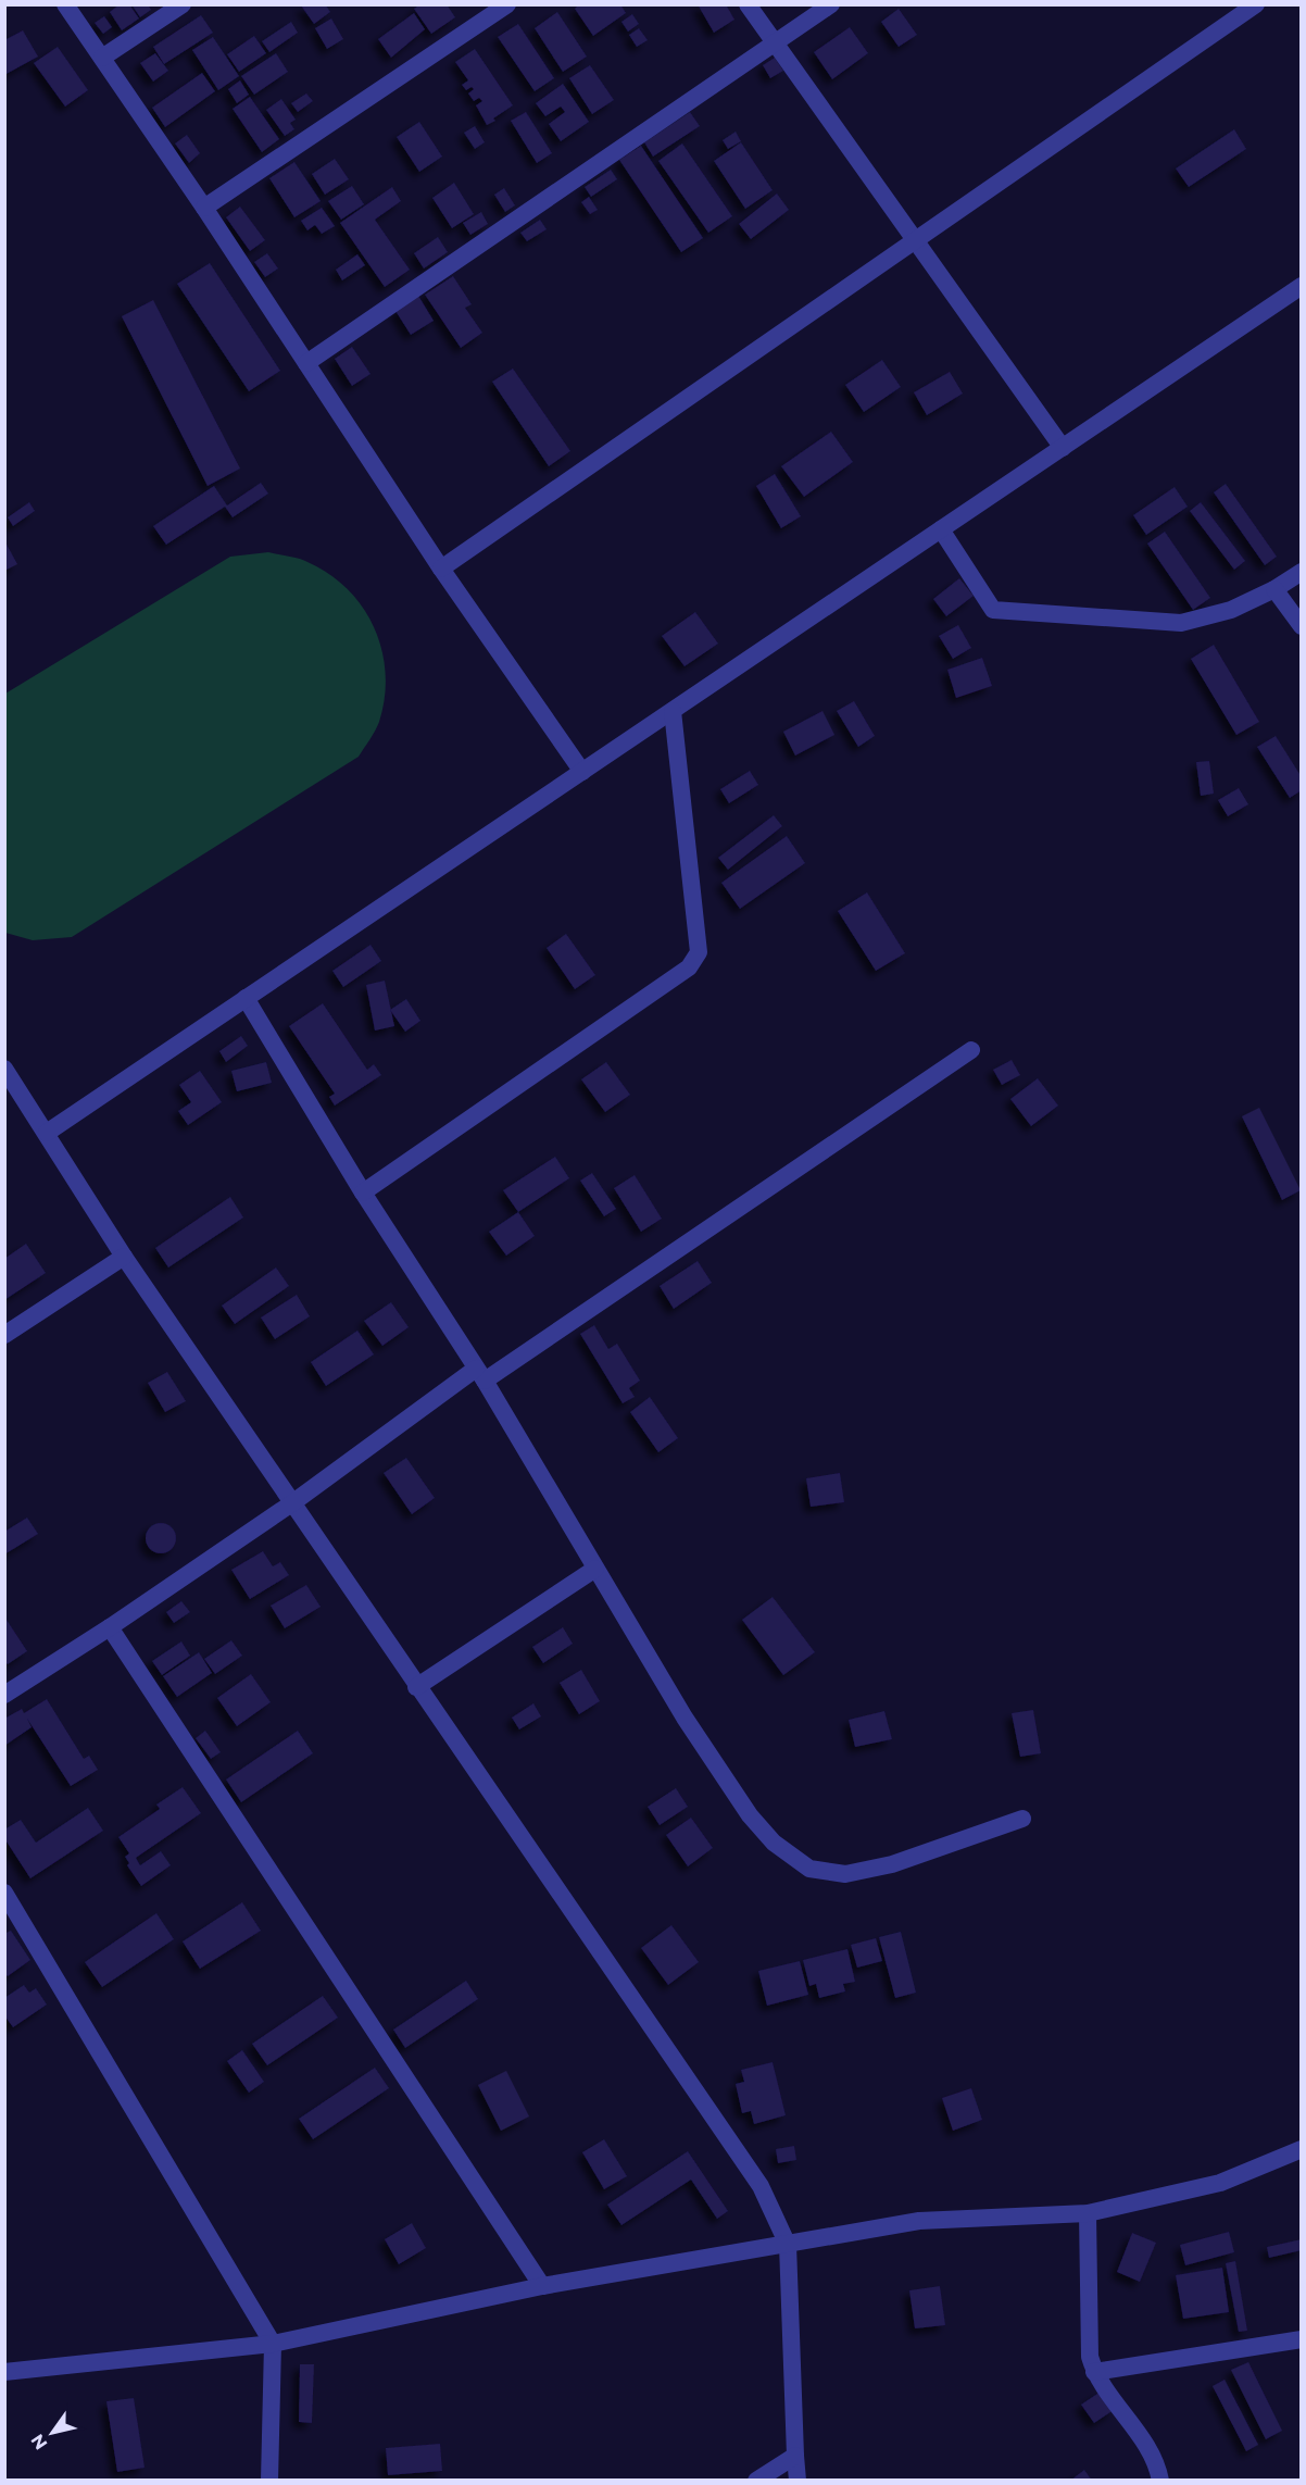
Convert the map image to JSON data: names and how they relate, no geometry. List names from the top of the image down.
{
  "north": "bottom left"
}
